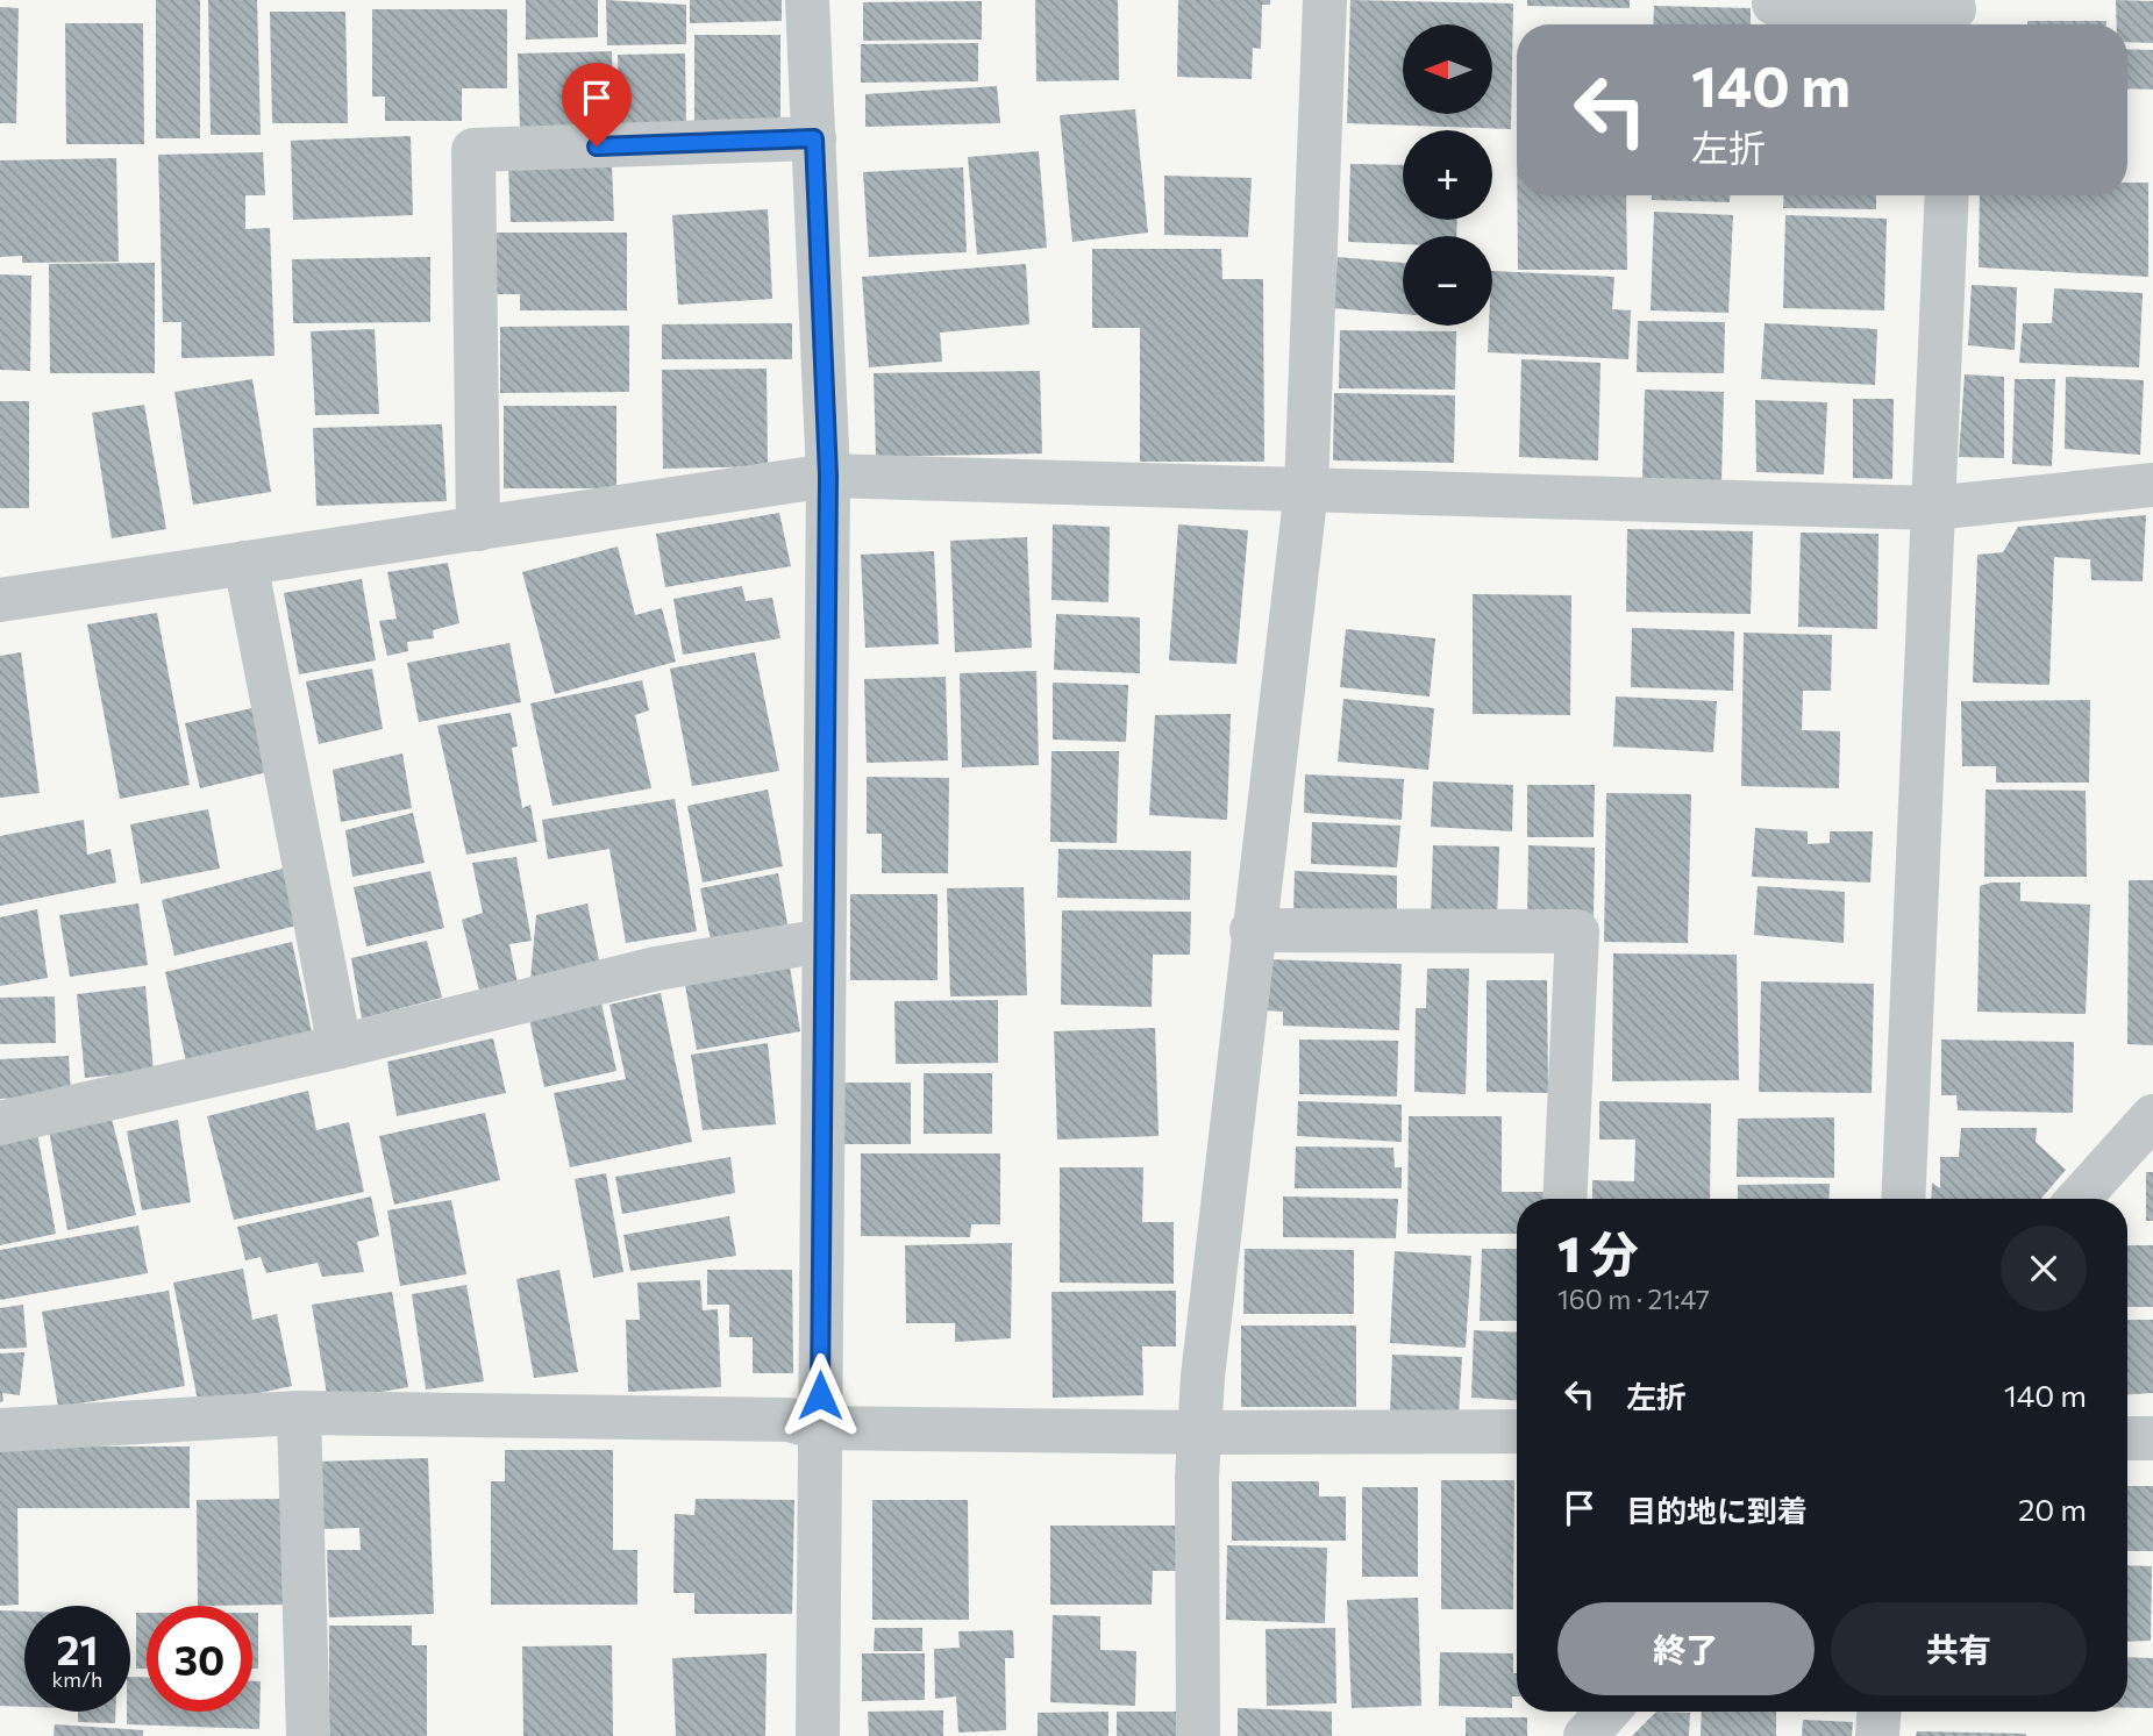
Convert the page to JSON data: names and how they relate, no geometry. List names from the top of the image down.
{
  "north": "left",
  "page": {
    "map_buttons": ["+", "−"],
    "turn": ["140 m", "左折"],
    "heading": ["1 分", "160 m · 21:47"],
    "list": [
      {
        "name": "左折",
        "value": "140 m"
      },
      {
        "name": "目的地に到着",
        "value": "20 m"
      }
    ],
    "buttons": ["終了", "共有"],
    "speed": "21 km/h",
    "limit": "30"
  }
}
